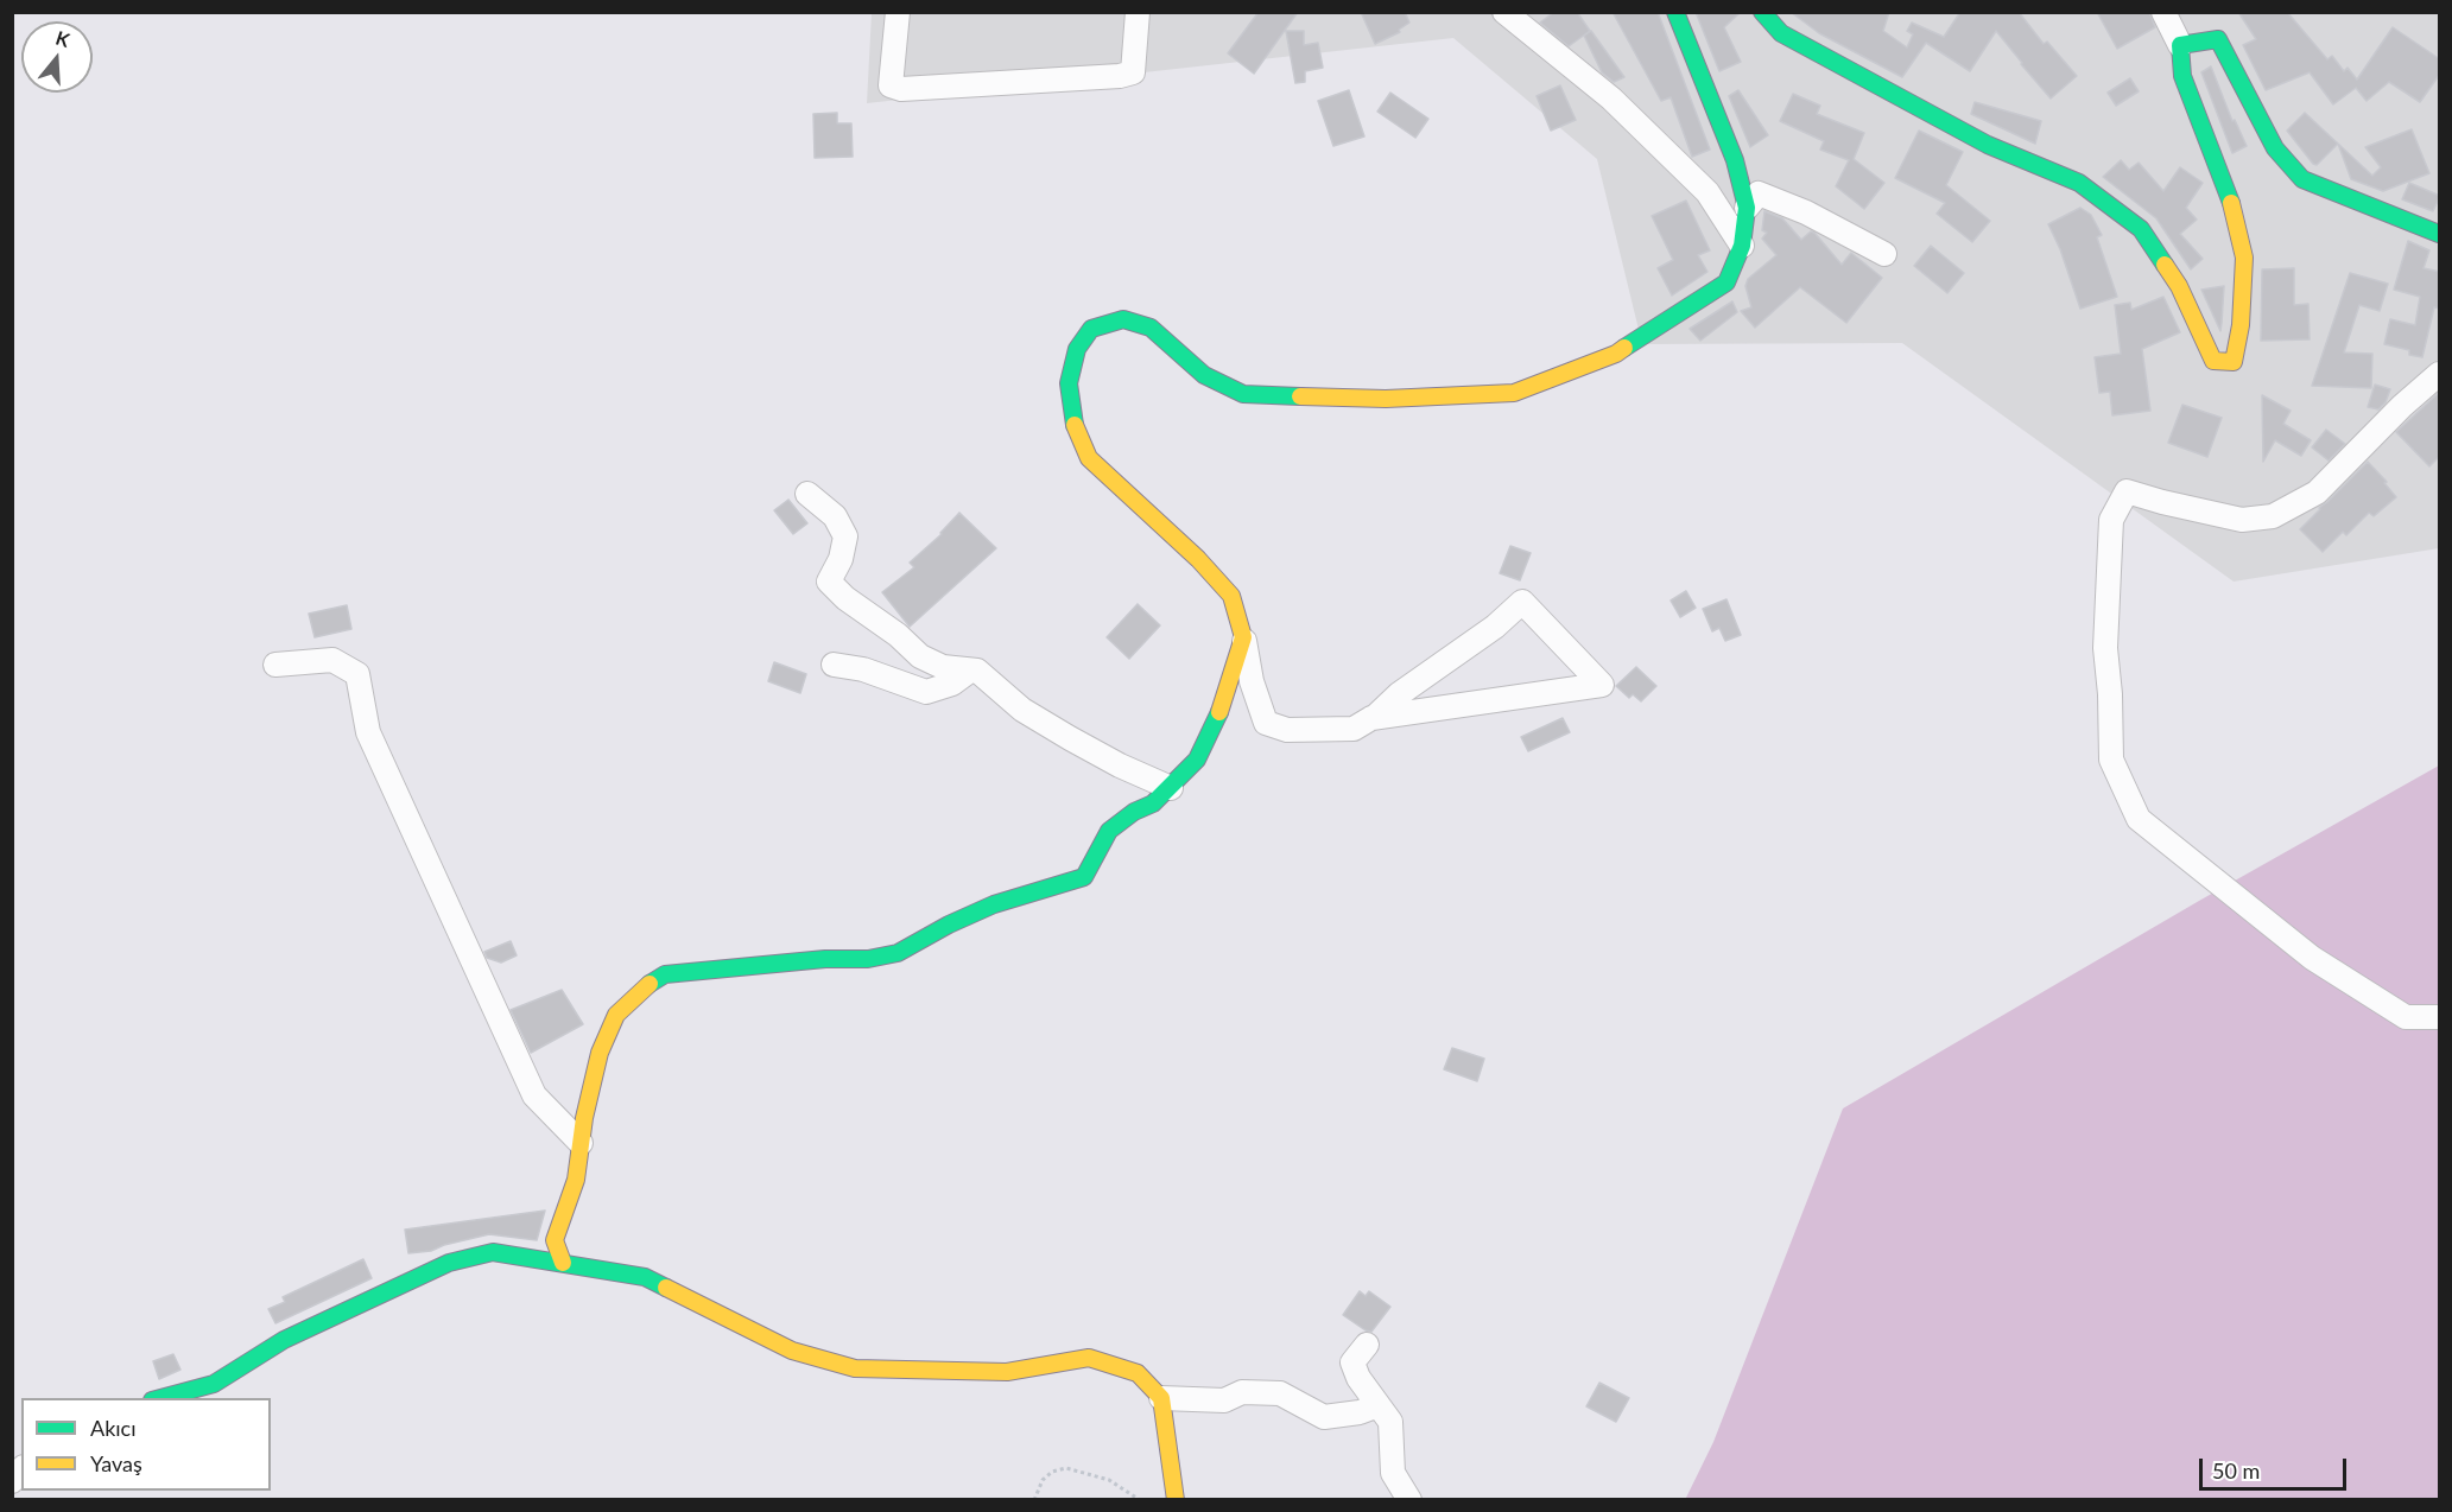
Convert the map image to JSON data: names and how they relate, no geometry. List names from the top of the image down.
{
  "legend": ["Akıcı", "Yavaş"],
  "scale_bar": "50 m",
  "north": "top"
}
